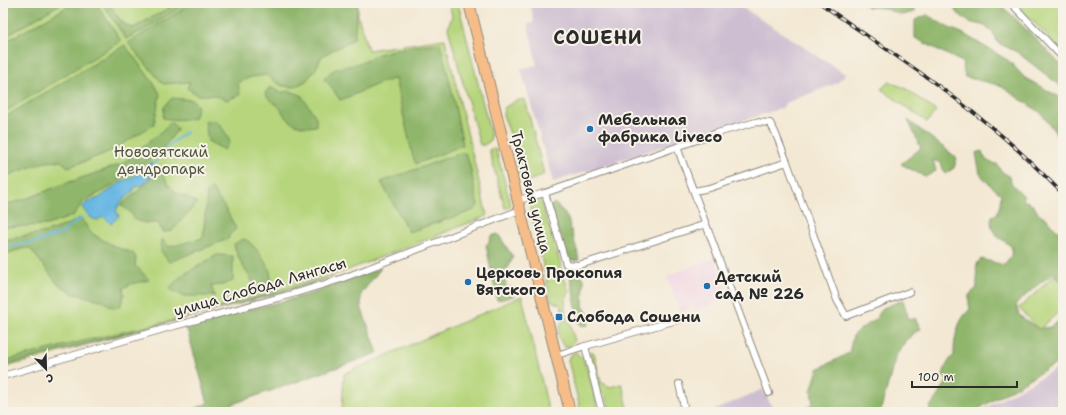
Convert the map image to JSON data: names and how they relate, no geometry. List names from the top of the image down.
{
  "streets": {
    "main road": ["Трактовая улица"],
    "street": ["улица Слобода Лянгасы"]
  },
  "crossings": [
    ["Трактовая улица", "улица Слобода Лянгасы"]
  ],
  "districts": ["СОШЕНИ"],
  "parks": ["Нововятский дендропарк"],
  "places": {
    "other": ["Мебельная фабрика Liveco", "Церковь Прокопия Вятского", "Детский сад № 226"],
    "transit": ["Слобода Сошени"]
  },
  "scale_bar": "100 m",
  "north": "bottom right"
}
